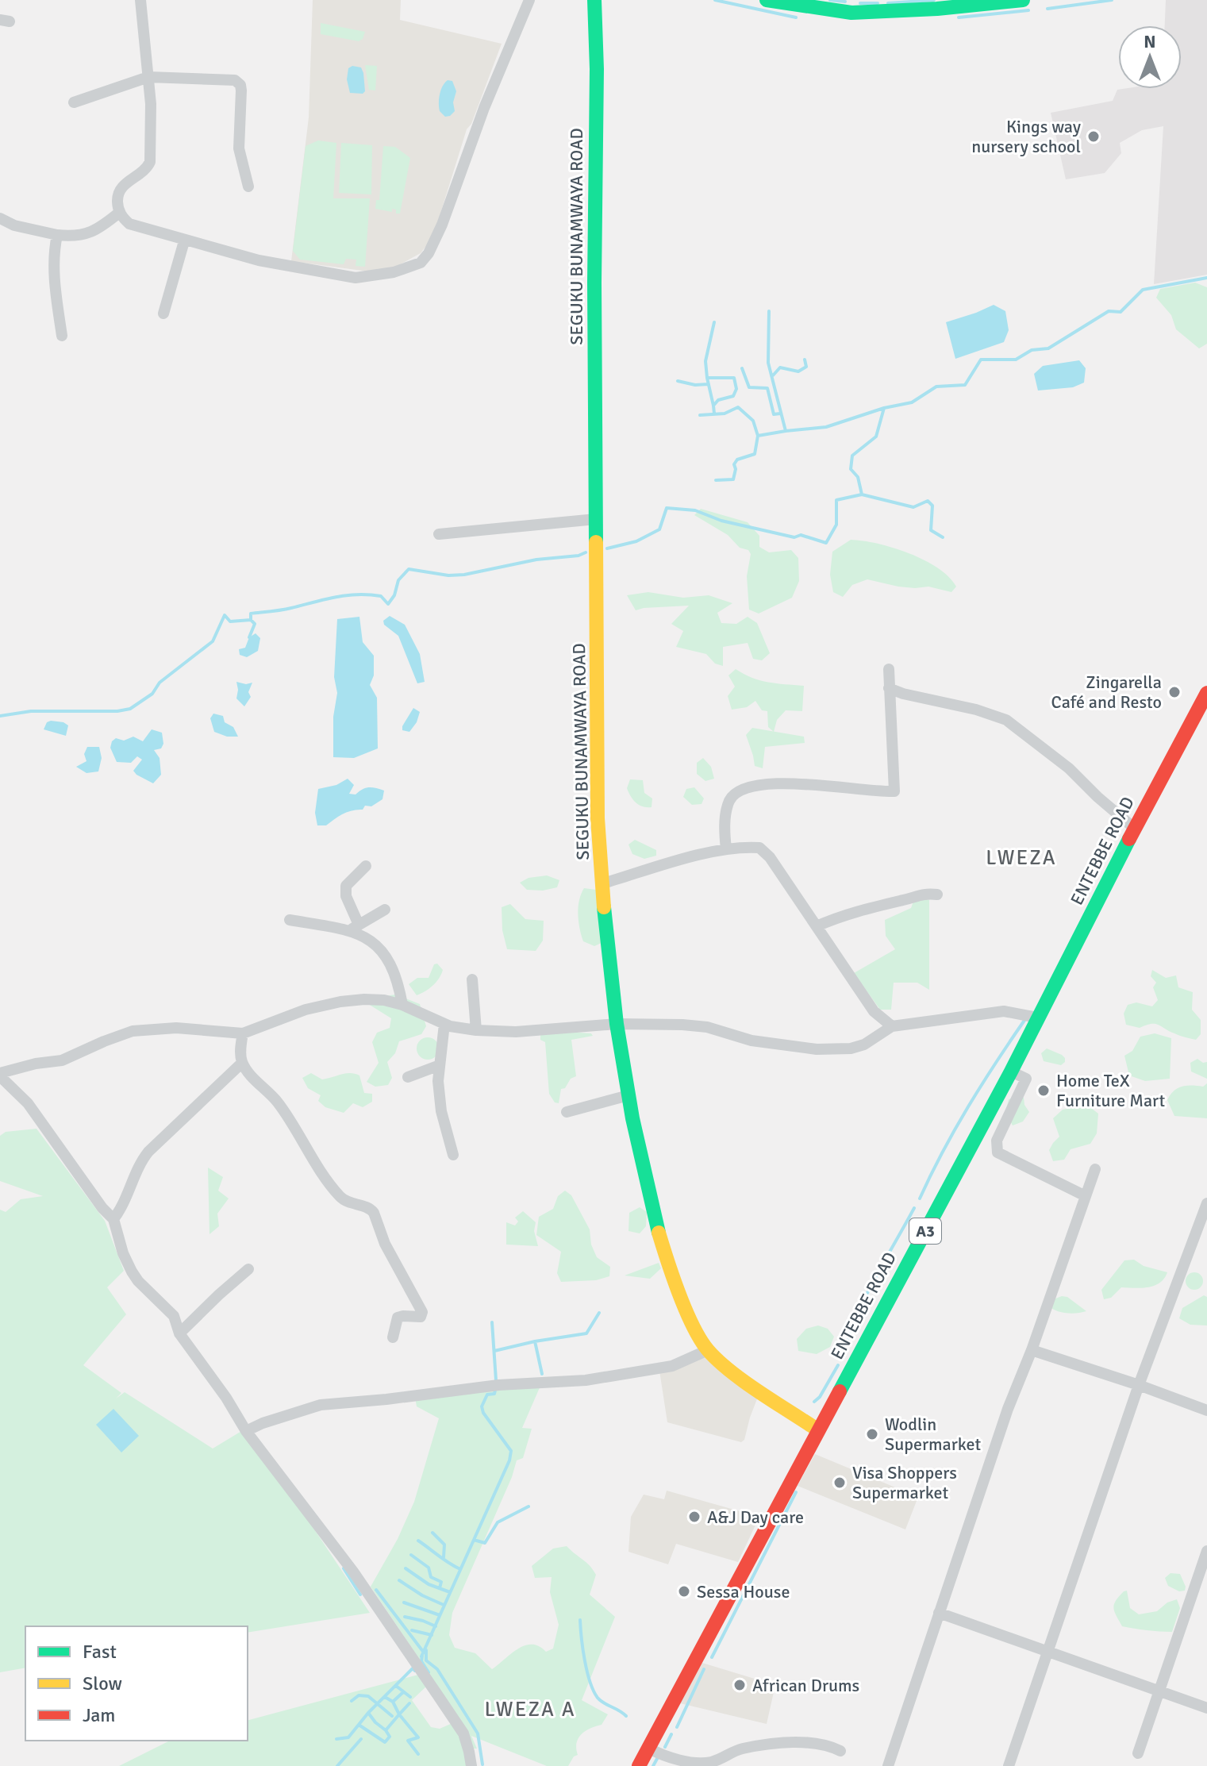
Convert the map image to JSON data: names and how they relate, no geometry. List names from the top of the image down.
{
  "streets": {
    "main road": ["SEGUKU BUNAMWAYA ROAD", "ENTEBBE ROAD", "A3"]
  },
  "crossings": [
    ["SEGUKU BUNAMWAYA ROAD", "ENTEBBE ROAD"]
  ],
  "districts": ["LWEZA", "LWEZA A"],
  "places": [
    "Kings way nursery school",
    "Zingarella Café and Resto",
    "Home TeX Furniture Mart",
    "Wodlin Supermarket",
    "Visa Shoppers Supermarket",
    "A&J Day care",
    "Sessa House",
    "African Drums"
  ],
  "legend": ["Fast", "Slow", "Jam"],
  "north": "top"
}
